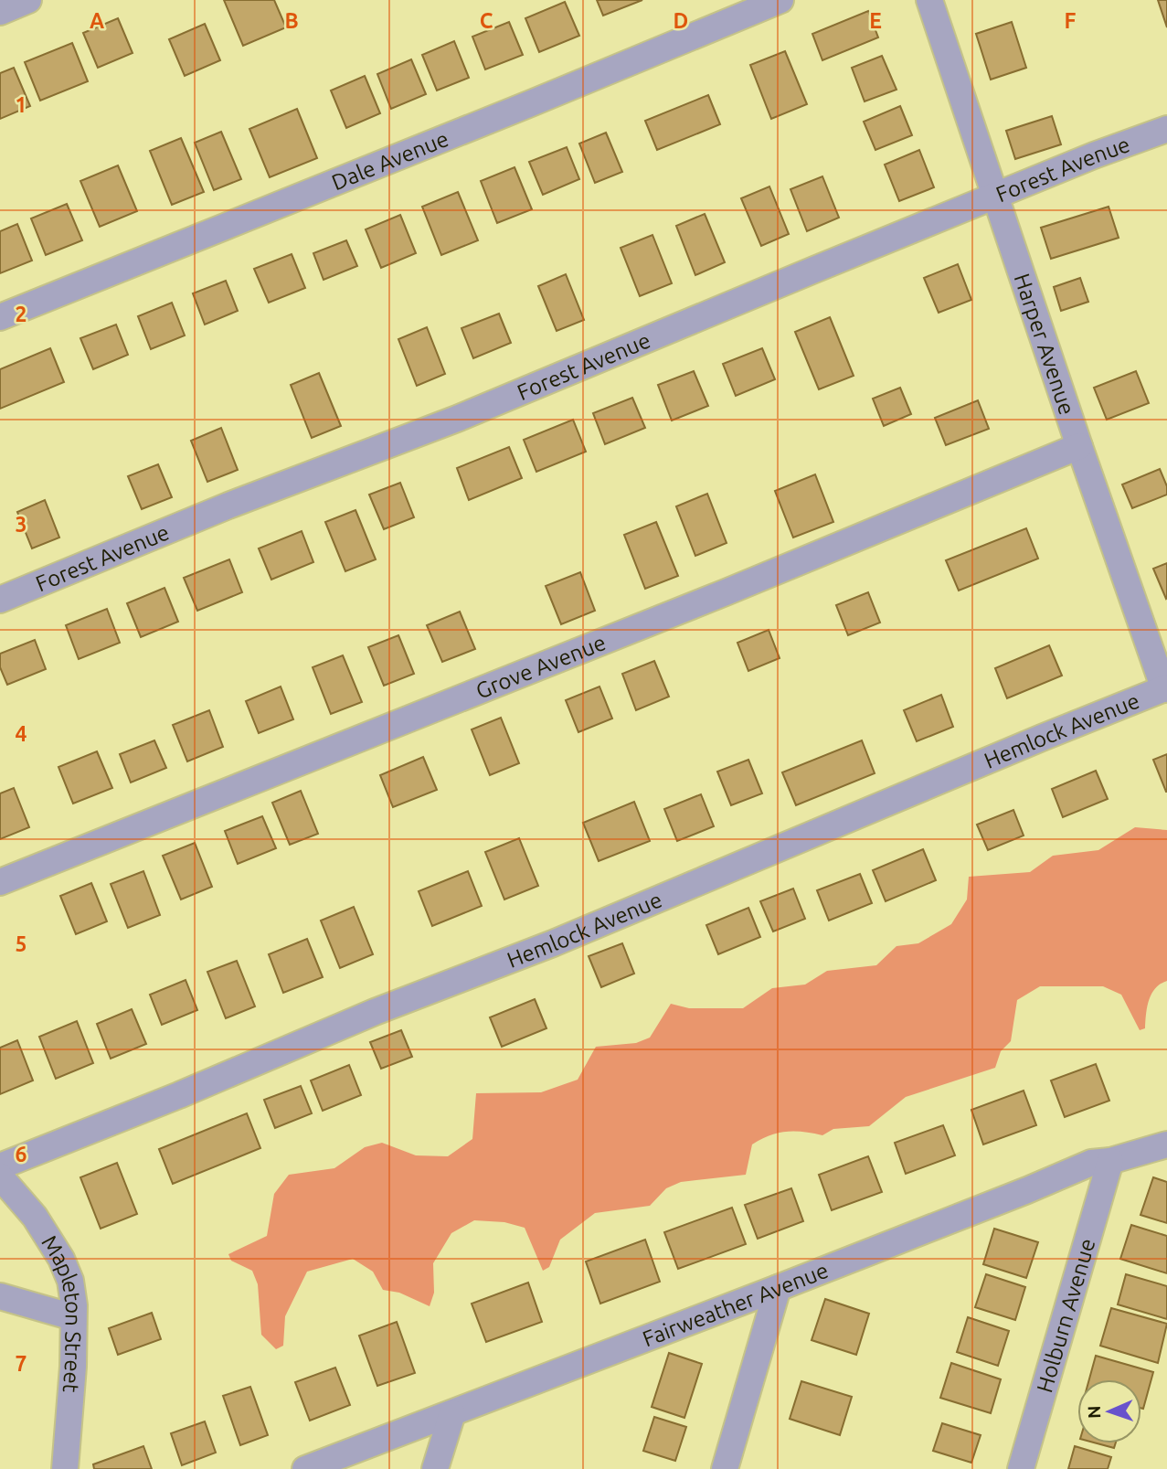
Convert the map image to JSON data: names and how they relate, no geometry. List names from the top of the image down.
{
  "streets": {
    "street": [
      "Dale Avenue",
      "Forest Avenue",
      "Harper Avenue",
      "Grove Avenue",
      "Hemlock Avenue",
      "Fairweather Avenue",
      "Holburn Avenue",
      "Mapleton Street"
    ]
  },
  "crossings": [
    ["Forest Avenue", "Harper Avenue"],
    ["Harper Avenue", "Grove Avenue"],
    ["Harper Avenue", "Hemlock Avenue"],
    ["Fairweather Avenue", "Holburn Avenue"]
  ],
  "north": "left",
  "grid": {
    "columns": [
      "A",
      "B",
      "C",
      "D",
      "E",
      "F"
    ],
    "rows": [
      "1",
      "2",
      "3",
      "4",
      "5",
      "6",
      "7"
    ]
  }
}
